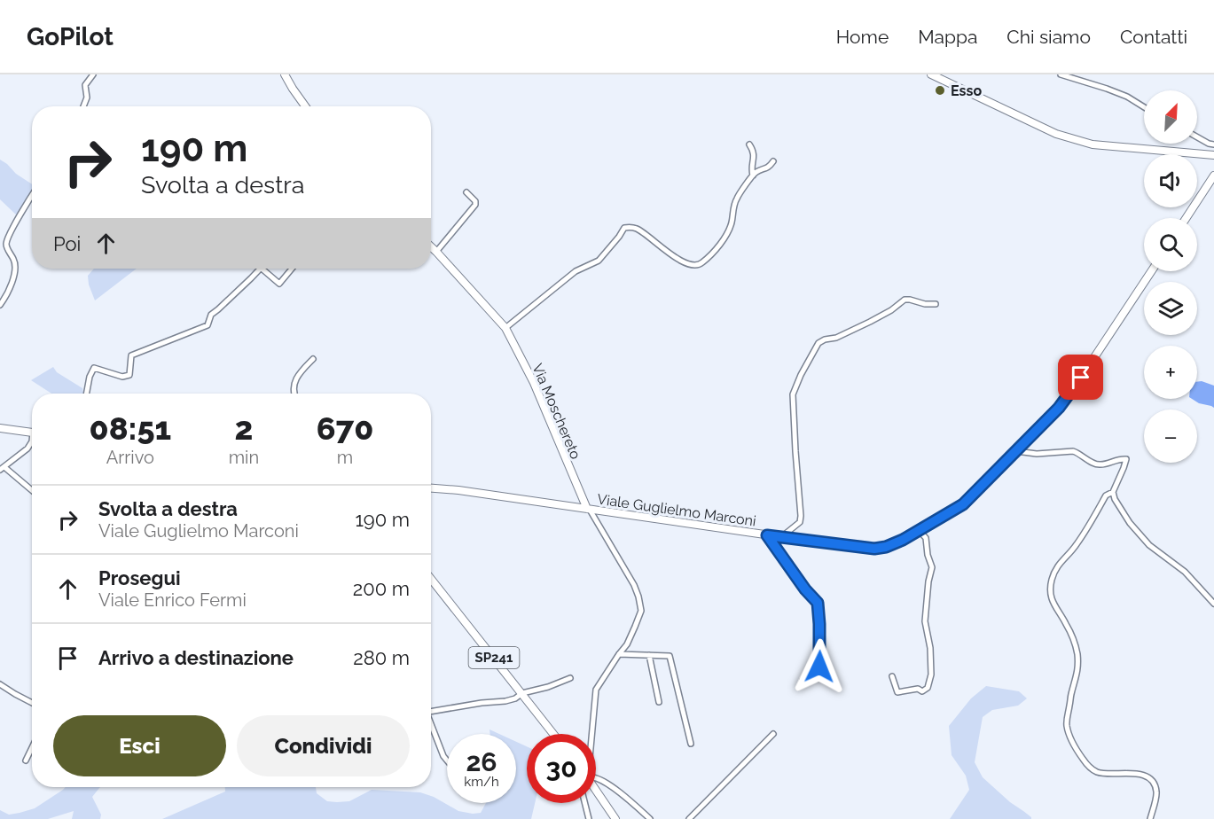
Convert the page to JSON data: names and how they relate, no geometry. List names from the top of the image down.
{
  "streets": {
    "main road": ["Via Moschereto", "Viale Guglielmo Marconi", "SP241"]
  },
  "crossings": [
    ["Via Moschereto", "Viale Guglielmo Marconi"]
  ],
  "places": ["Esso"],
  "north": "top right",
  "page": {
    "header": "GoPilot",
    "nav": [
      "Home",
      "Mappa",
      "Chi siamo",
      "Contatti"
    ],
    "map_buttons": ["+", "−"],
    "turn": ["190 m", "Svolta a destra"],
    "then": "Poi",
    "eta": [
      "08:51",
      "Arrivo",
      "2",
      "min",
      "670",
      "m"
    ],
    "list": [
      {
        "name": "Svolta a destra",
        "note": "Viale Guglielmo Marconi",
        "value": "190 m"
      },
      {
        "name": "Prosegui",
        "note": "Viale Enrico Fermi",
        "value": "200 m"
      },
      {
        "name": "Arrivo a destinazione",
        "value": "280 m"
      }
    ],
    "buttons": ["Esci", "Condividi"],
    "speed": "26 km/h",
    "limit": "30"
  }
}
